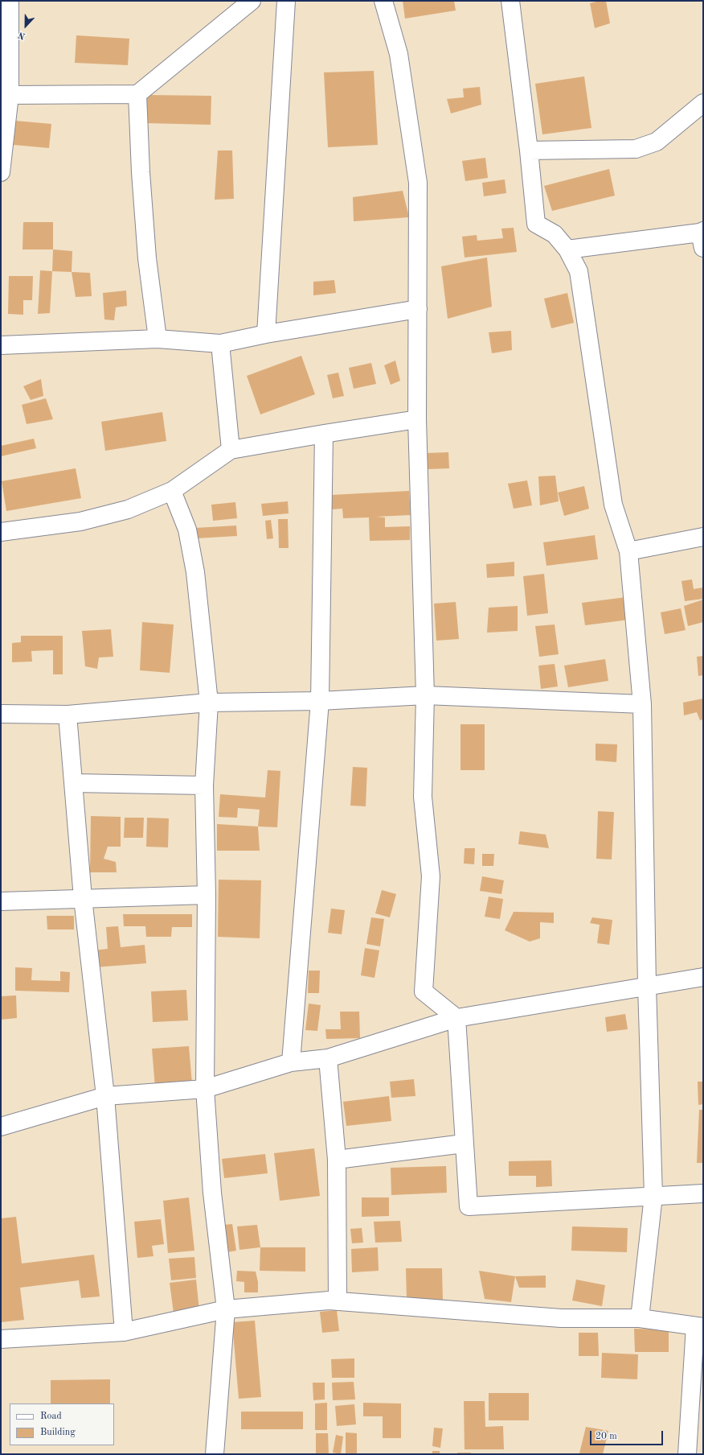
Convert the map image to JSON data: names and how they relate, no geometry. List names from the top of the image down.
{
  "legend": ["Road", "Building"],
  "scale_bar": "20 m",
  "north": "bottom"
}
